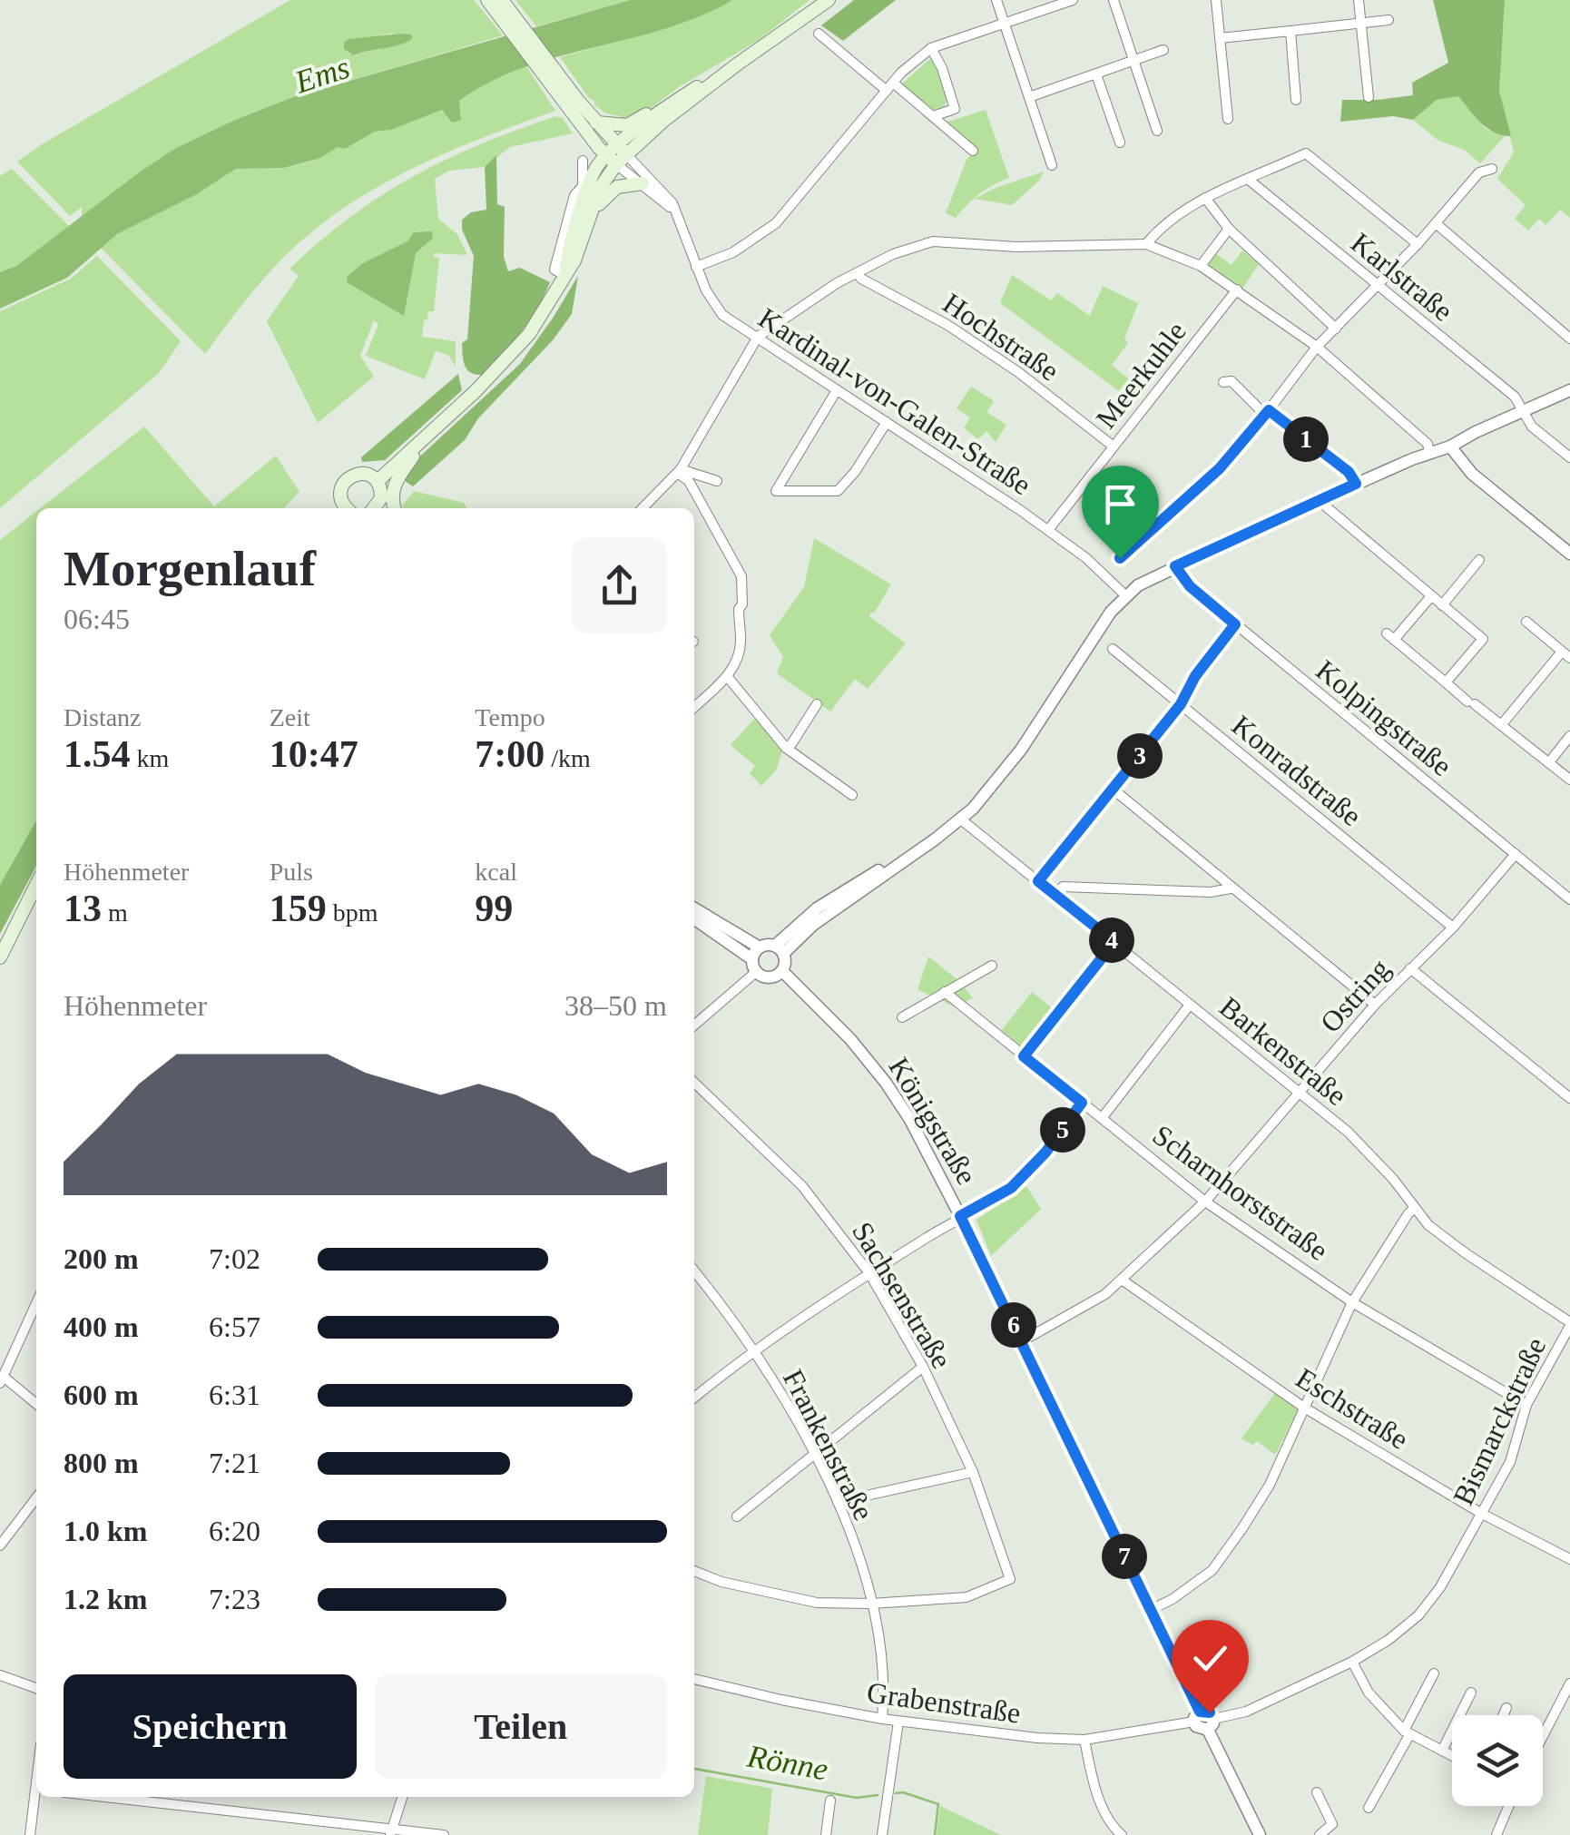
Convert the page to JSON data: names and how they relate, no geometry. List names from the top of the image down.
{
  "streets": {
    "street": [
      "Karlstraße",
      "Hochstraße",
      "Meerkuhle",
      "Kardinal-von-Galen-Straße",
      "Kolpingstraße",
      "Konradstraße",
      "Ostring",
      "Barkenstraße",
      "Königstraße",
      "Scharnhorststraße",
      "Sachsenstraße",
      "Eschstraße",
      "Bismarckstraße",
      "Frankenstraße",
      "Grabenstraße"
    ]
  },
  "crossings": [
    ["Hochstraße", "Meerkuhle"],
    ["Meerkuhle", "Kardinal-von-Galen-Straße"],
    ["Kolpingstraße", "Ostring"],
    ["Konradstraße", "Ostring"],
    ["Ostring", "Barkenstraße"],
    ["Ostring", "Königstraße"],
    ["Ostring", "Scharnhorststraße"],
    ["Ostring", "Eschstraße"],
    ["Barkenstraße", "Bismarckstraße"],
    ["Königstraße", "Grabenstraße"],
    ["Scharnhorststraße", "Bismarckstraße"],
    ["Sachsenstraße", "Frankenstraße"],
    ["Eschstraße", "Bismarckstraße"],
    ["Frankenstraße", "Grabenstraße"]
  ],
  "water": ["Ems", "Rönne"],
  "page": {
    "pins": [
      "1",
      "3",
      "4",
      "5",
      "6",
      "7"
    ],
    "heading": ["Morgenlauf", "06:45"],
    "stats": [
      ["Distanz", "1.54 km"],
      ["Zeit", "10:47"],
      ["Tempo", "7:00 /km"],
      ["Höhenmeter", "13 m"],
      ["Puls", "159 bpm"],
      ["kcal", "99"]
    ],
    "chart": ["Höhenmeter", "38–50 m"],
    "list": [
      {
        "name": "200 m",
        "note": "7:02"
      },
      {
        "name": "400 m",
        "note": "6:57"
      },
      {
        "name": "600 m",
        "note": "6:31"
      },
      {
        "name": "800 m",
        "note": "7:21"
      },
      {
        "name": "1.0 km",
        "note": "6:20"
      },
      {
        "name": "1.2 km",
        "note": "7:23"
      }
    ],
    "buttons": ["Speichern", "Teilen"]
  }
}
